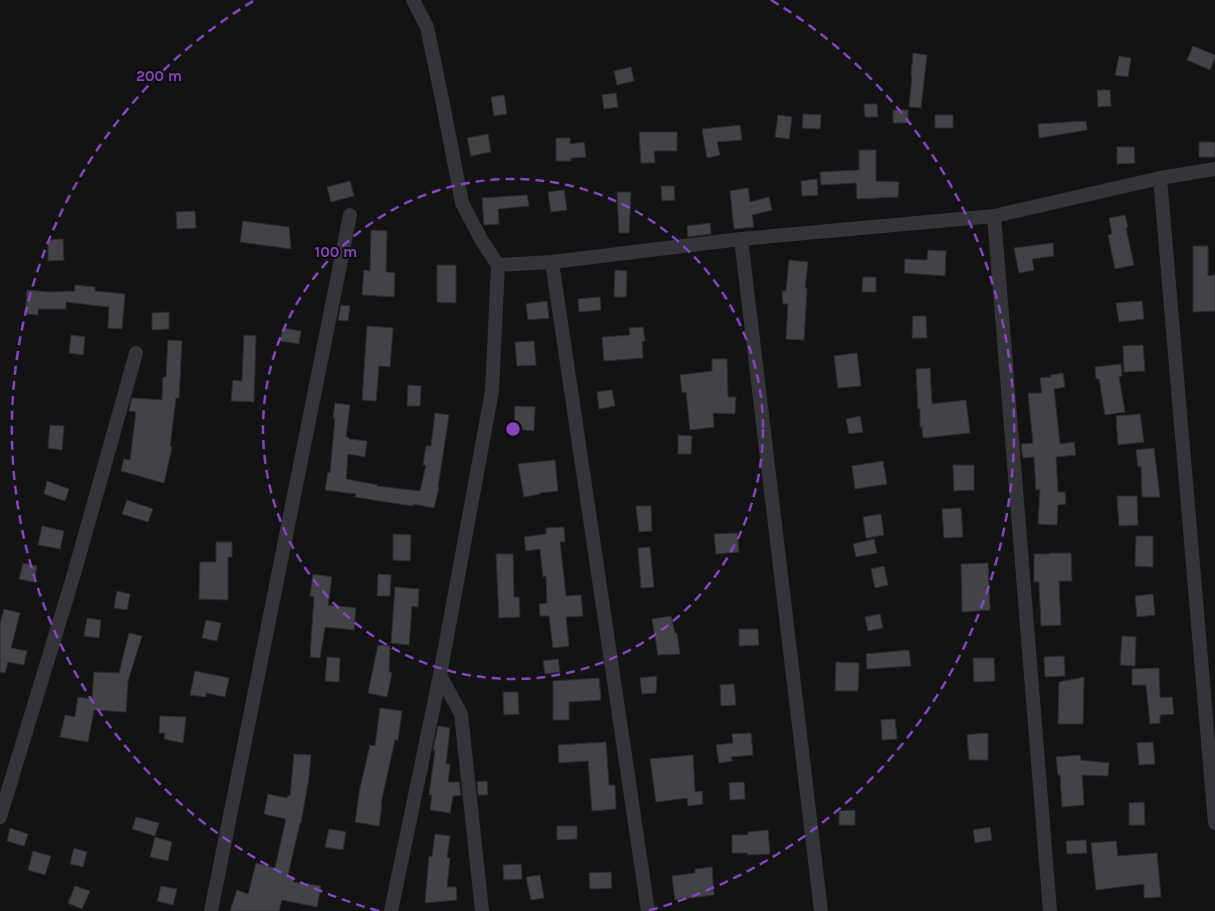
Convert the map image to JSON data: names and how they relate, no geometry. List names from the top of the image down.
{
  "rings": ["200 m", "100 m"]
}
